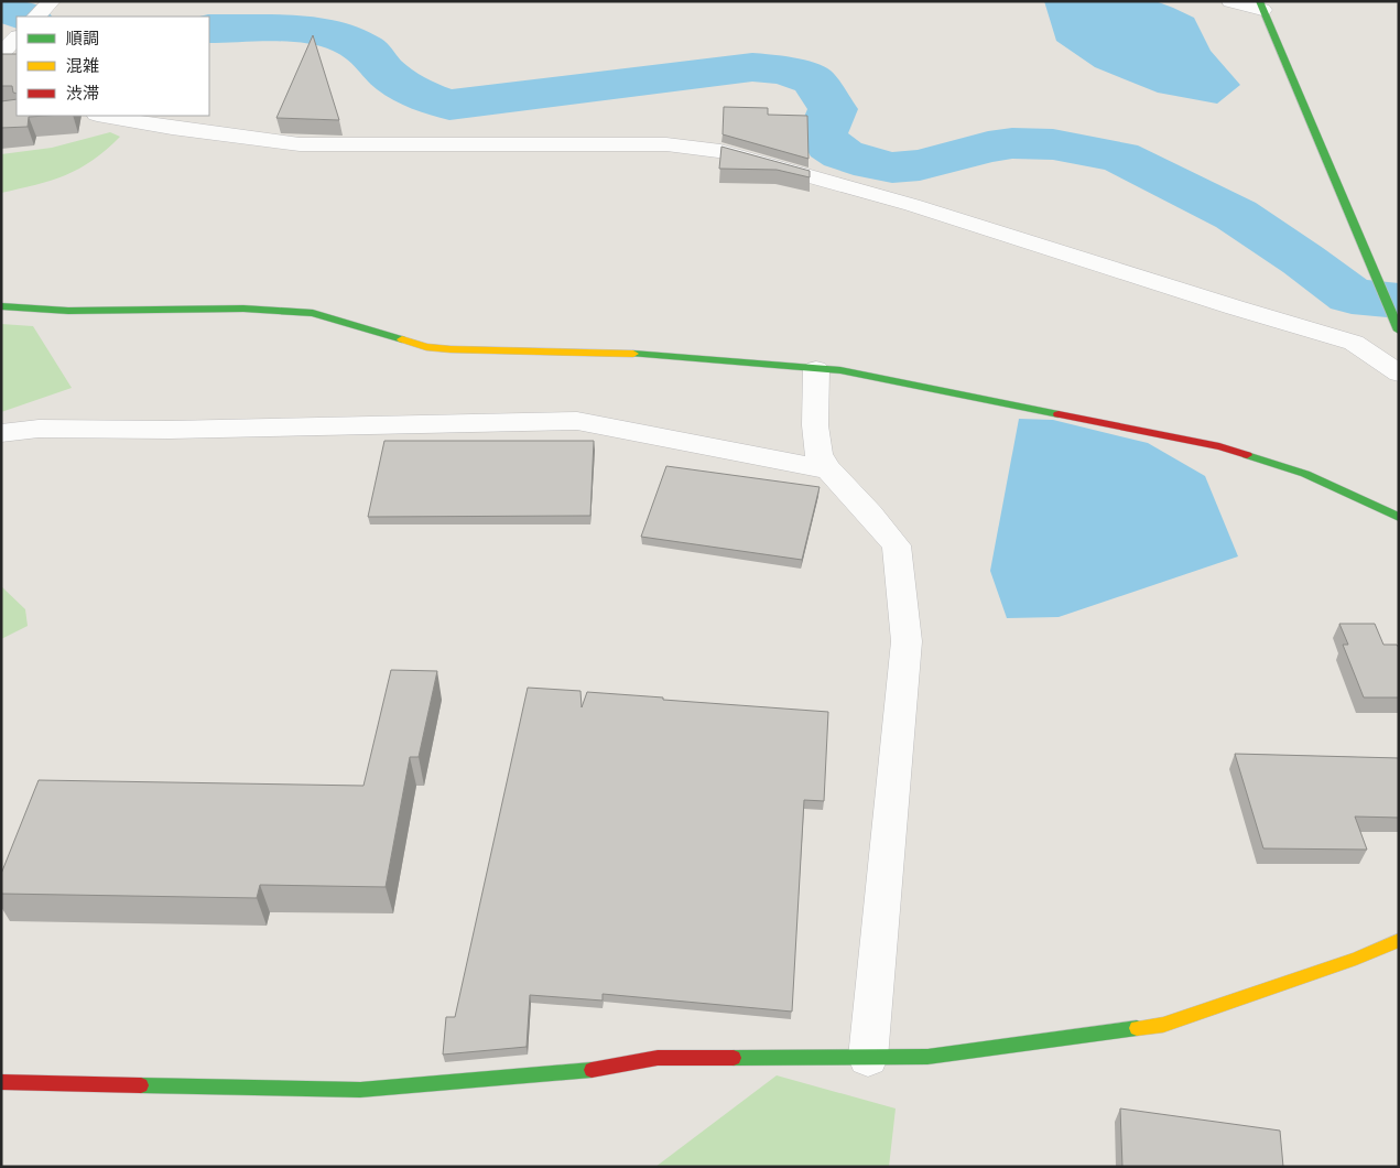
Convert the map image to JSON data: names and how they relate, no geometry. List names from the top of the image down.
{
  "legend": ["順調", "混雑", "渋滞"]
}
